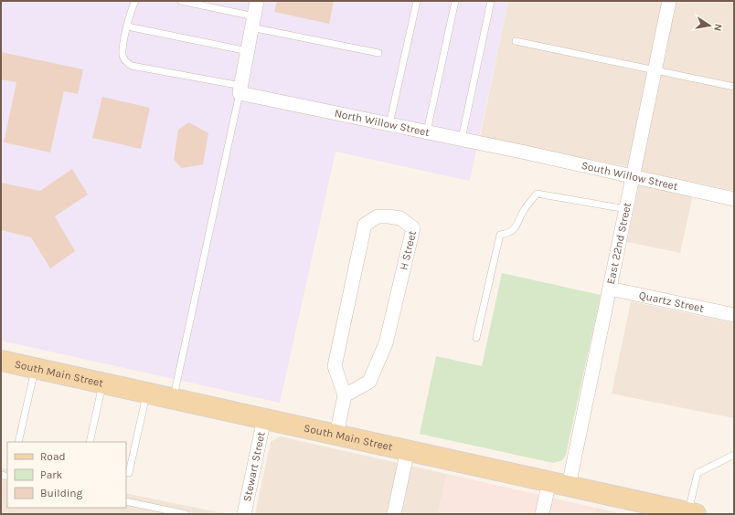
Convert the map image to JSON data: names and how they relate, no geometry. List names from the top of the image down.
{
  "streets": {
    "main road": ["South Main Street"],
    "street": [
      "North Willow Street",
      "South Willow Street",
      "East 22nd Street",
      "H Street",
      "Quartz Street",
      "Stewart Street"
    ]
  },
  "crossings": [
    ["North Willow Street", "South Willow Street"],
    ["South Willow Street", "East 22nd Street"],
    ["East 22nd Street", "Quartz Street"],
    ["East 22nd Street", "South Main Street"],
    ["South Main Street", "Stewart Street"]
  ],
  "legend": ["Road", "Park", "Building"],
  "north": "right"
}
